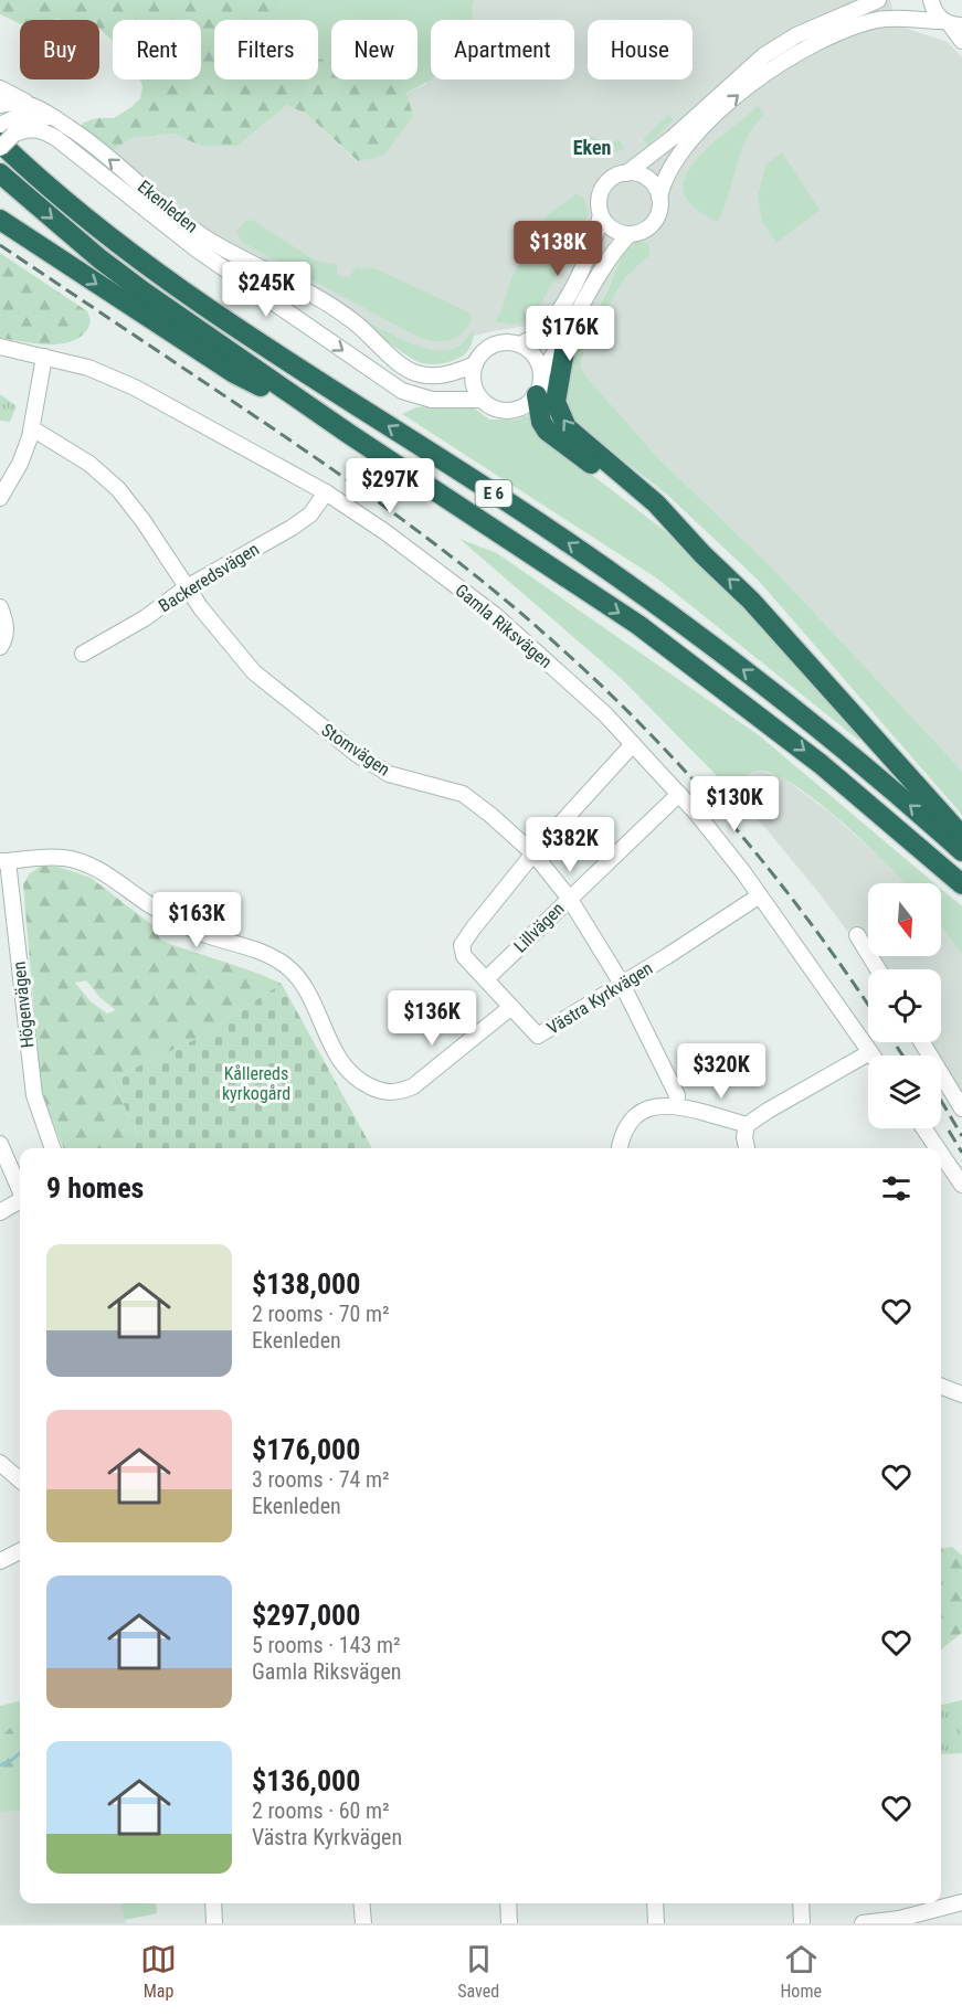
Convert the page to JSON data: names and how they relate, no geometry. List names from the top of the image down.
{
  "streets": {
    "highway": ["E 6"],
    "street": [
      "Ekenleden",
      "Backeredsvägen",
      "Gamla Riksvägen",
      "Stomvägen",
      "Lillvägen",
      "Västra Kyrkvägen",
      "Högenvägen"
    ]
  },
  "crossings": [
    ["Ekenleden", "E 6"],
    ["Backeredsvägen", "Gamla Riksvägen"],
    ["Backeredsvägen", "Stomvägen"],
    ["Gamla Riksvägen", "Lillvägen"],
    ["Gamla Riksvägen", "Västra Kyrkvägen"],
    ["Stomvägen", "Lillvägen"],
    ["Stomvägen", "Västra Kyrkvägen"]
  ],
  "districts": ["Eken"],
  "parks": ["Kållereds kyrkogård"],
  "north": "bottom",
  "page": {
    "chip": [
      "Buy",
      "Rent",
      "Filters",
      "New",
      "Apartment",
      "House"
    ],
    "price": [
      "$138K",
      "$245K",
      "$176K",
      "$297K",
      "$130K",
      "$382K",
      "$163K",
      "$136K",
      "$320K"
    ],
    "heading": "9 homes",
    "list": [
      {
        "name": "$138,000",
        "note": "2 rooms · 70 m² · Ekenleden"
      },
      {
        "name": "$176,000",
        "note": "3 rooms · 74 m² · Ekenleden"
      },
      {
        "name": "$297,000",
        "note": "5 rooms · 143 m² · Gamla Riksvägen"
      },
      {
        "name": "$136,000",
        "note": "2 rooms · 60 m² · Västra Kyrkvägen"
      }
    ],
    "tabs": ["Map", "Saved", "Home"]
  }
}
